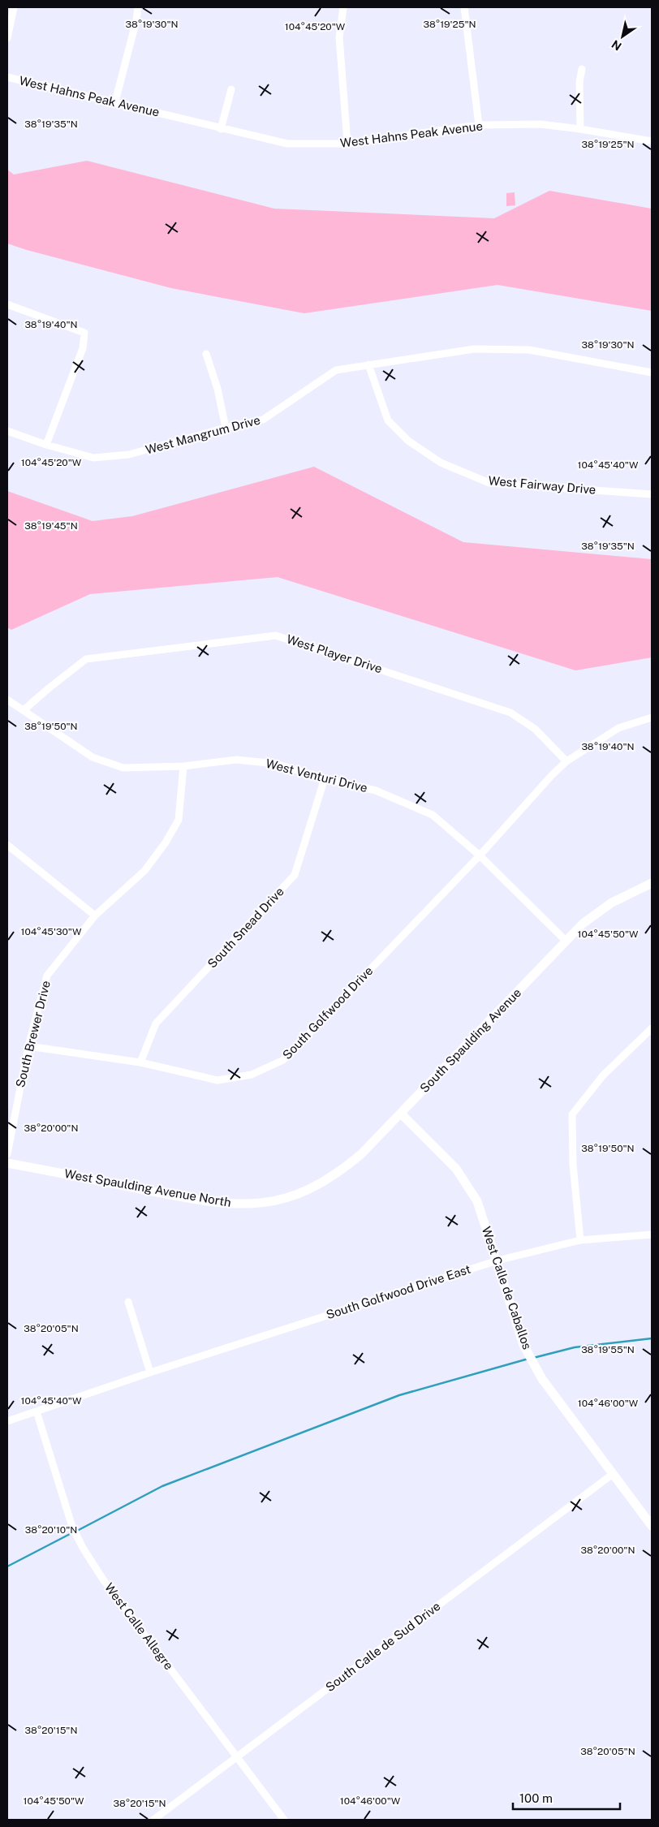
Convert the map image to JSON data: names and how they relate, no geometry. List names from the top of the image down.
{
  "streets": {
    "street": [
      "West Hahns Peak Avenue",
      "West Mangrum Drive",
      "West Fairway Drive",
      "West Player Drive",
      "West Venturi Drive",
      "South Snead Drive",
      "South Golfwood Drive",
      "South Brewer Drive",
      "South Spaulding Avenue",
      "West Spaulding Avenue North",
      "West Calle de Caballos",
      "South Golfwood Drive East",
      "West Calle Allegre",
      "South Calle de Sud Drive"
    ]
  },
  "crossings": [
    ["West Mangrum Drive", "West Fairway Drive"],
    ["West Player Drive", "West Venturi Drive"],
    ["West Player Drive", "South Golfwood Drive"],
    ["West Venturi Drive", "South Snead Drive"],
    ["West Venturi Drive", "South Golfwood Drive"],
    ["West Venturi Drive", "South Brewer Drive"],
    ["West Venturi Drive", "South Spaulding Avenue"],
    ["South Snead Drive", "South Golfwood Drive"],
    ["South Golfwood Drive", "South Brewer Drive"],
    ["South Spaulding Avenue", "West Spaulding Avenue North"],
    ["South Spaulding Avenue", "West Calle de Caballos"],
    ["West Calle de Caballos", "South Golfwood Drive East"],
    ["West Calle de Caballos", "South Calle de Sud Drive"],
    ["South Golfwood Drive East", "West Calle Allegre"],
    ["West Calle Allegre", "South Calle de Sud Drive"]
  ],
  "scale_bar": "100 m",
  "north": "bottom left",
  "coordinates": [
    "38°19'30\"N",
    "38°19'25\"N",
    "104°45'20\"W",
    "38°19'35\"N",
    "38°19'40\"N",
    "104°45'40\"W",
    "38°19'45\"N",
    "38°19'50\"N",
    "104°45'30\"W",
    "104°45'50\"W",
    "38°20'00\"N",
    "38°20'05\"N",
    "38°19'55\"N",
    "104°46'00\"W",
    "38°20'10\"N",
    "38°20'15\"N"
  ]
}
